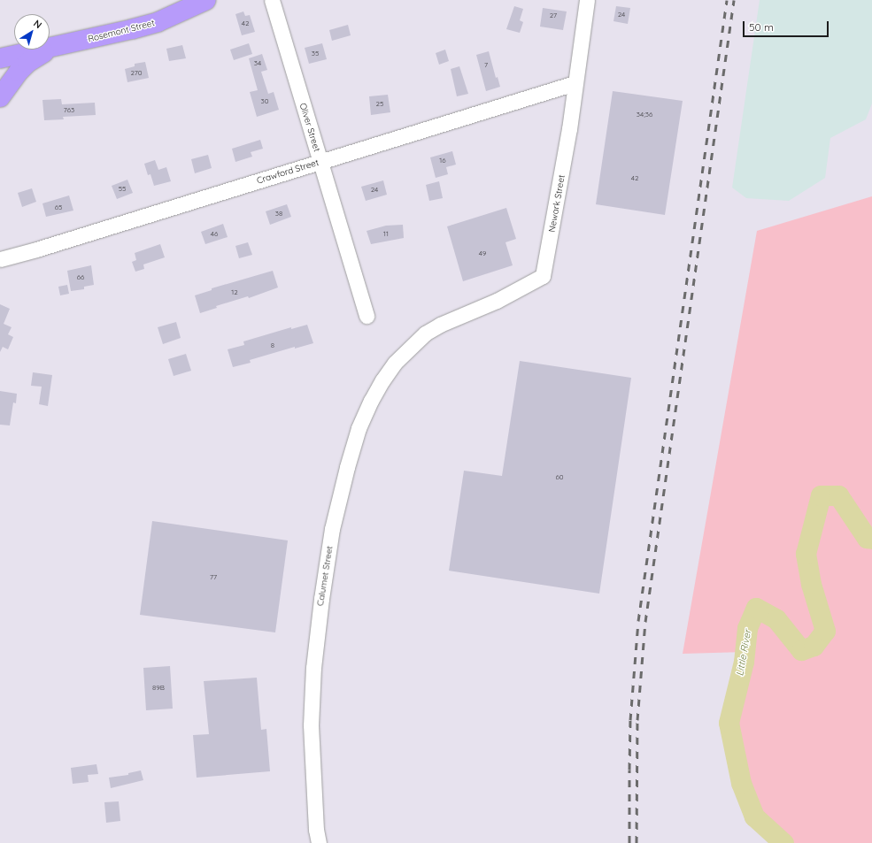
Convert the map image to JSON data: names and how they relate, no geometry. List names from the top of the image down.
{
  "streets": {
    "main road": ["Rosemont Street"],
    "street": [
      "Oliver Street",
      "Crawford Street",
      "Newark Street",
      "Calumet Street"
    ]
  },
  "crossings": [
    ["Oliver Street", "Crawford Street"],
    ["Crawford Street", "Newark Street"],
    ["Newark Street", "Calumet Street"]
  ],
  "water": ["Little River"],
  "house_numbers": [
    "24",
    "27",
    "42",
    "35",
    "34",
    "7",
    "270",
    "30",
    "25",
    "763",
    "34;36",
    "16",
    "42",
    "55",
    "24",
    "65",
    "38",
    "46",
    "11",
    "49",
    "66",
    "12",
    "8",
    "60",
    "77",
    "89B"
  ],
  "scale_bar": "50 m",
  "north": "top right"
}
